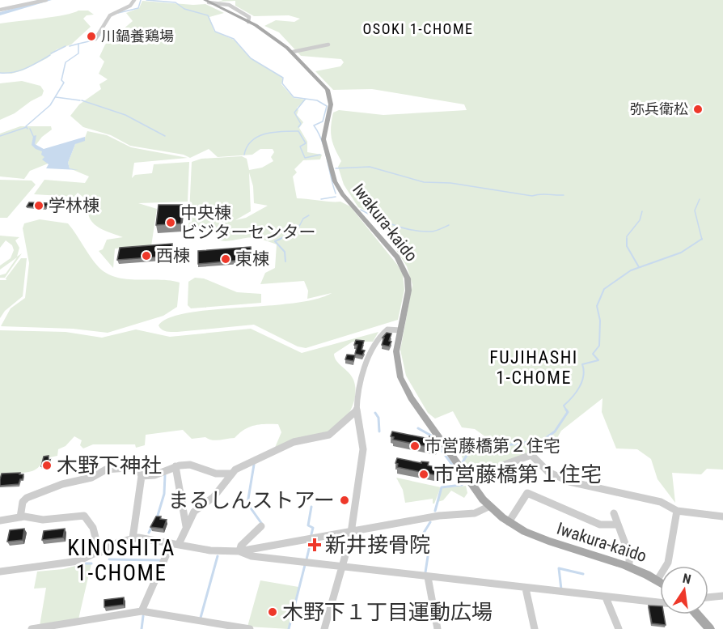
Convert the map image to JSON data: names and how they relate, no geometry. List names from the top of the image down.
{
  "streets": {
    "main road": ["Iwakura-kaido"]
  },
  "districts": ["OSOKI 1-CHOME", "FUJIHASHI 1-CHOME", "KINOSHITA 1-CHOME"],
  "places": {
    "other": [
      "川鍋養鶏場",
      "弥兵衛松",
      "学林棟",
      "中央棟 ビジターセンター",
      "西棟",
      "東棟",
      "市営藤橋第２住宅",
      "木野下神社",
      "市営藤橋第１住宅",
      "まるしんストアー",
      "木野下１丁目運動広場"
    ],
    "health": ["新井接骨院"]
  },
  "north": "top"
}
